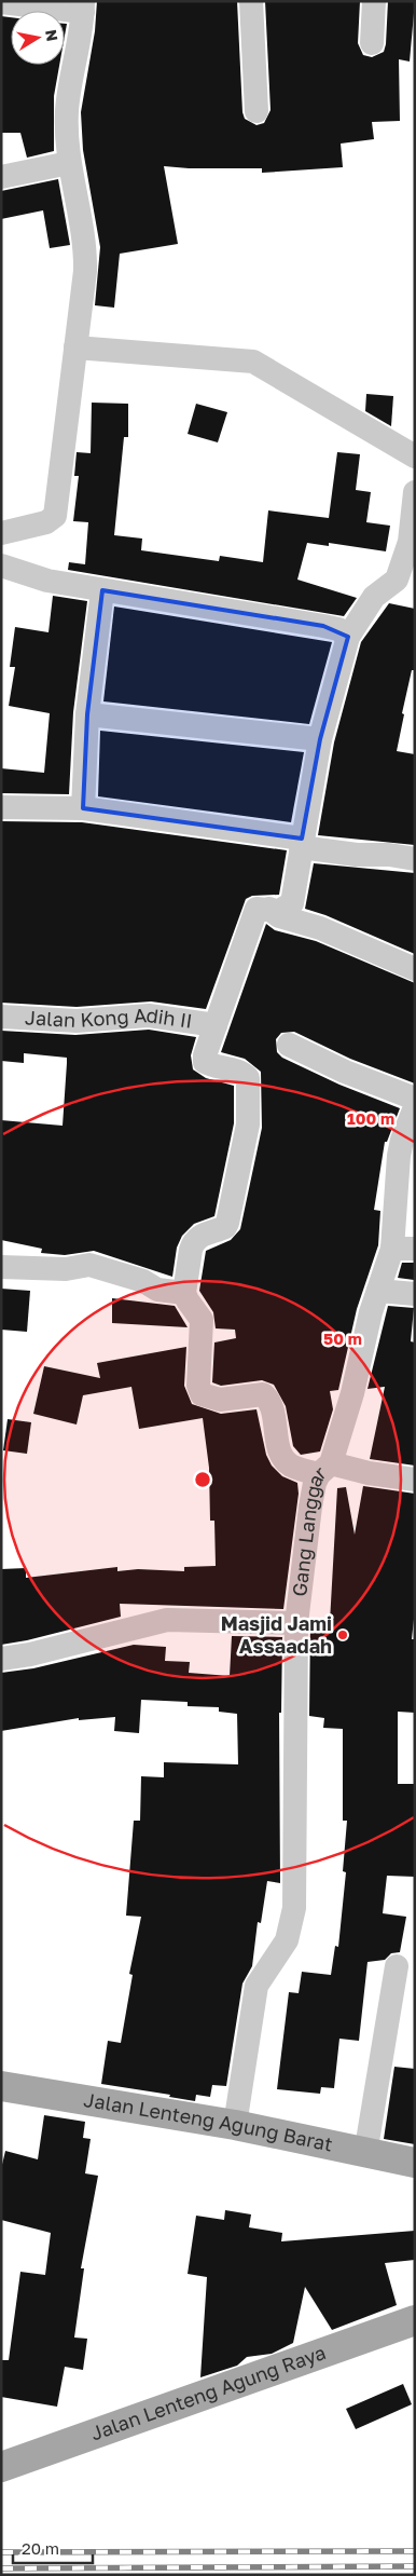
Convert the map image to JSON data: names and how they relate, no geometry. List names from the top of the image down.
{
  "streets": {
    "main road": ["Jalan Lenteng Agung Barat", "Jalan Lenteng Agung Raya"],
    "street": ["Jalan Kong Adih II", "Gang Langgar"]
  },
  "crossings": [
    ["Gang Langgar", "Jalan Lenteng Agung Barat"]
  ],
  "places": ["Masjid Jami Assaadah"],
  "scale_bar": "20 m",
  "north": "right",
  "rings": ["100 m", "50 m"]
}
